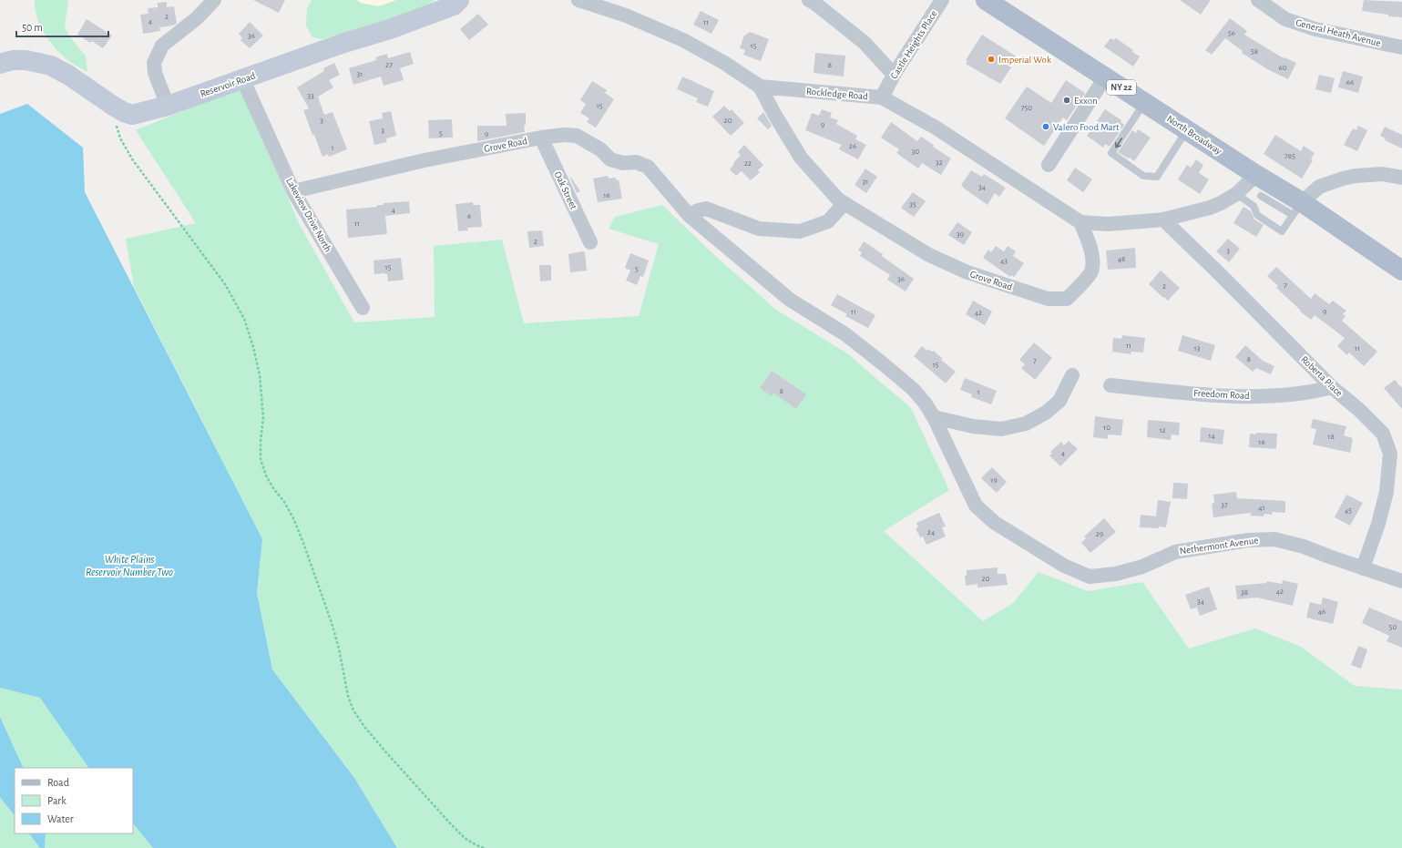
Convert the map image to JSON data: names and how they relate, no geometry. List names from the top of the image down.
{
  "streets": {
    "main road": ["NY 22", "North Broadway"],
    "street": [
      "General Heath Avenue",
      "Castle Heights Place",
      "Reservoir Road",
      "Rockledge Road",
      "Grove Road",
      "Oak Street",
      "Lakeview Drive North",
      "Roberta Place",
      "Freedom Road",
      "Nethermont Avenue"
    ]
  },
  "crossings": [
    ["Castle Heights Place", "Rockledge Road"],
    ["Reservoir Road", "Lakeview Drive North"],
    ["Rockledge Road", "Grove Road"],
    ["Grove Road", "Oak Street"],
    ["Grove Road", "Lakeview Drive North"],
    ["Grove Road", "Nethermont Avenue"],
    ["Roberta Place", "Freedom Road"],
    ["Roberta Place", "Nethermont Avenue"]
  ],
  "water": ["White Plains Reservoir Number Two"],
  "places": ["Imperial Wok", "Exxon", "Valero Food Mart"],
  "house_numbers": [
    "2",
    "4",
    "11",
    "56",
    "36",
    "15",
    "58",
    "27",
    "8",
    "60",
    "31",
    "66",
    "33",
    "15",
    "750",
    "3",
    "20",
    "9",
    "3",
    "5",
    "9",
    "26",
    "1",
    "30",
    "785",
    "32",
    "22",
    "31",
    "34",
    "16",
    "35",
    "4",
    "6",
    "11",
    "39",
    "2",
    "3",
    "48",
    "43",
    "15",
    "5",
    "36",
    "7",
    "2",
    "11",
    "9",
    "42",
    "11",
    "13",
    "11",
    "8",
    "7",
    "15",
    "8",
    "1",
    "10",
    "12",
    "14",
    "18",
    "16",
    "4",
    "19",
    "37",
    "41",
    "45",
    "24",
    "29",
    "20",
    "42",
    "38",
    "34",
    "46",
    "50"
  ],
  "legend": ["Road", "Park", "Water"],
  "scale_bar": "50 m"
}
